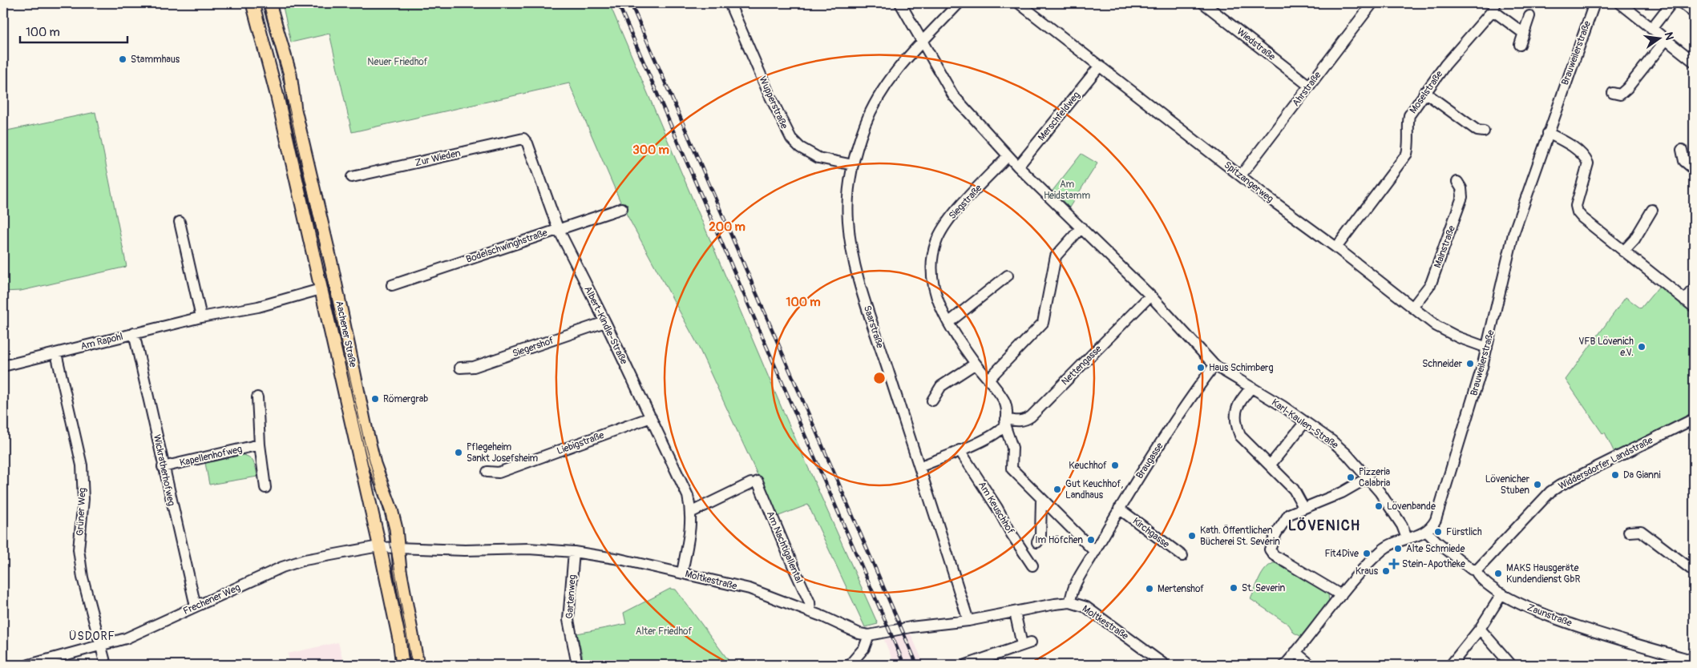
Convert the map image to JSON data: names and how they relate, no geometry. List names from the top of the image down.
{
  "streets": {
    "main road": ["Aachener Straße"],
    "street": [
      "Wiedstraße",
      "Brauweilerstraße",
      "Ahrstraße",
      "Moselstraße",
      "Wupperstraße",
      "Merschfeldweg",
      "Zur Wieden",
      "Spitzangerweg",
      "Siegstraße",
      "Bodelschwinghstraße",
      "Mainstraße",
      "Albert-Kindle-Straße",
      "Saarstraße",
      "Am Rapohl",
      "Siegershof",
      "Nettengasse",
      "Karl-Kaulen-Straße",
      "Liebigstraße",
      "Kapellenhofweg",
      "Braugasse",
      "Widdersdorfer Landstraße",
      "Wickratherhofweg",
      "Am Keuschhof",
      "Grüner Weg",
      "Kirchgasse",
      "Am Nachtigallental",
      "Moltkestraße",
      "Gartenweg",
      "Frechener Weg",
      "Zaunstraße"
    ]
  },
  "crossings": [
    ["Wiedstraße", "Ahrstraße"],
    ["Brauweilerstraße", "Spitzangerweg"],
    ["Brauweilerstraße", "Zaunstraße"],
    ["Ahrstraße", "Spitzangerweg"],
    ["Moselstraße", "Spitzangerweg"],
    ["Wupperstraße", "Saarstraße"],
    ["Merschfeldweg", "Spitzangerweg"],
    ["Zur Wieden", "Albert-Kindle-Straße"],
    ["Spitzangerweg", "Mainstraße"],
    ["Siegstraße", "Nettengasse"],
    ["Bodelschwinghstraße", "Albert-Kindle-Straße"],
    ["Albert-Kindle-Straße", "Siegershof"],
    ["Albert-Kindle-Straße", "Liebigstraße"],
    ["Albert-Kindle-Straße", "Am Nachtigallental"],
    ["Albert-Kindle-Straße", "Moltkestraße"],
    ["Saarstraße", "Moltkestraße"],
    ["Aachener Straße", "Am Rapohl"],
    ["Aachener Straße", "Moltkestraße"],
    ["Aachener Straße", "Frechener Weg"],
    ["Am Rapohl", "Wickratherhofweg"],
    ["Am Rapohl", "Grüner Weg"],
    ["Karl-Kaulen-Straße", "Braugasse"],
    ["Kapellenhofweg", "Wickratherhofweg"],
    ["Braugasse", "Kirchgasse"],
    ["Braugasse", "Moltkestraße"],
    ["Widdersdorfer Landstraße", "Zaunstraße"],
    ["Wickratherhofweg", "Frechener Weg"],
    ["Grüner Weg", "Frechener Weg"],
    ["Am Nachtigallental", "Moltkestraße"],
    ["Moltkestraße", "Gartenweg"],
    ["Moltkestraße", "Frechener Weg"]
  ],
  "districts": ["LÖVENICH", "ÜSDORF"],
  "parks": ["Neuer Friedhof", "Am Heidstamm", "Alter Friedhof"],
  "places": {
    "other": [
      "Stammhaus",
      "VFB Lövenich e.V.",
      "Schneider",
      "Haus Schimberg",
      "Römergrab",
      "Pflegeheim Sankt Josefsheim",
      "Keuchhof",
      "Da Gianni",
      "Pizzeria Calabria",
      "Lövenicher Stuben",
      "Gut Keuchhof, Landhaus",
      "Lövenbande",
      "Fürstlich",
      "Kath. Öffentlichen Bücherei St. Severin",
      "Im Höfchen",
      "Alte Schmiede",
      "Fit4Dive",
      "Kraus",
      "MAKS Hausgeräte Kundendienst GbR",
      "St. Severin",
      "Mertenshof"
    ],
    "health": ["Stein-Apotheke"]
  },
  "scale_bar": "100 m",
  "north": "right",
  "rings": ["300 m", "200 m", "100 m"]
}
